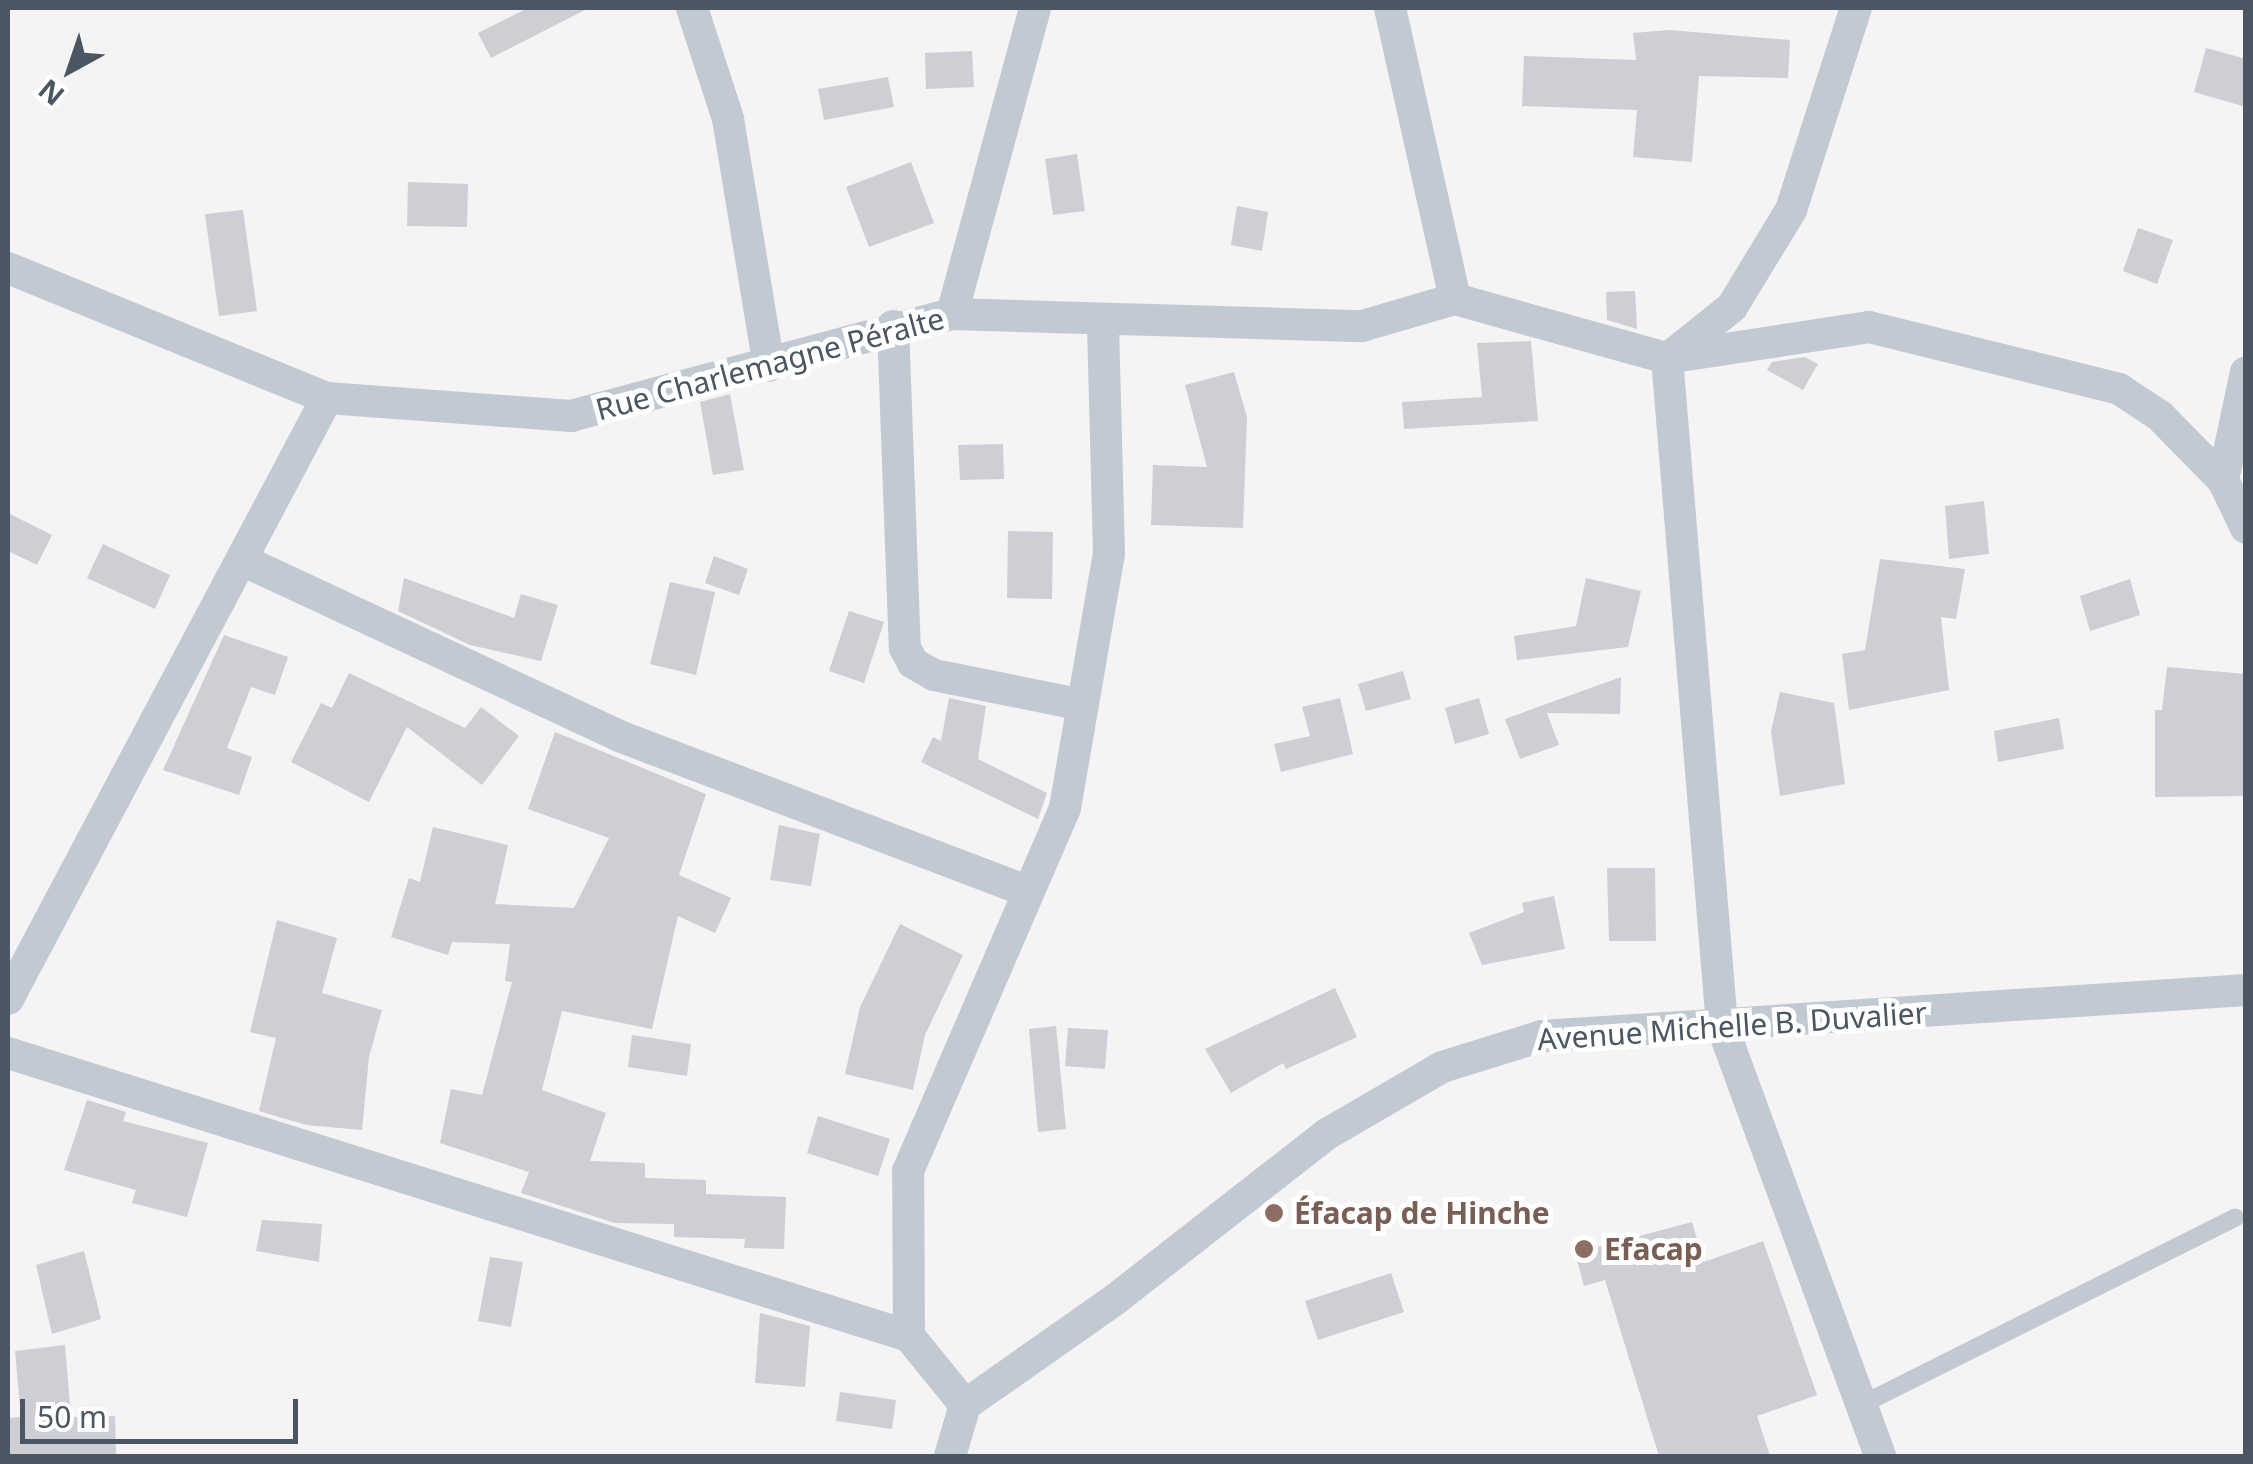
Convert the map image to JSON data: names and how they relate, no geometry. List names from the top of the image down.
{
  "streets": {
    "street": ["Rue Charlemagne Péralte", "Avenue Michelle B. Duvalier"]
  },
  "places": ["Éfacap de Hinche", "Efacap"],
  "scale_bar": "50 m",
  "north": "bottom left"
}
